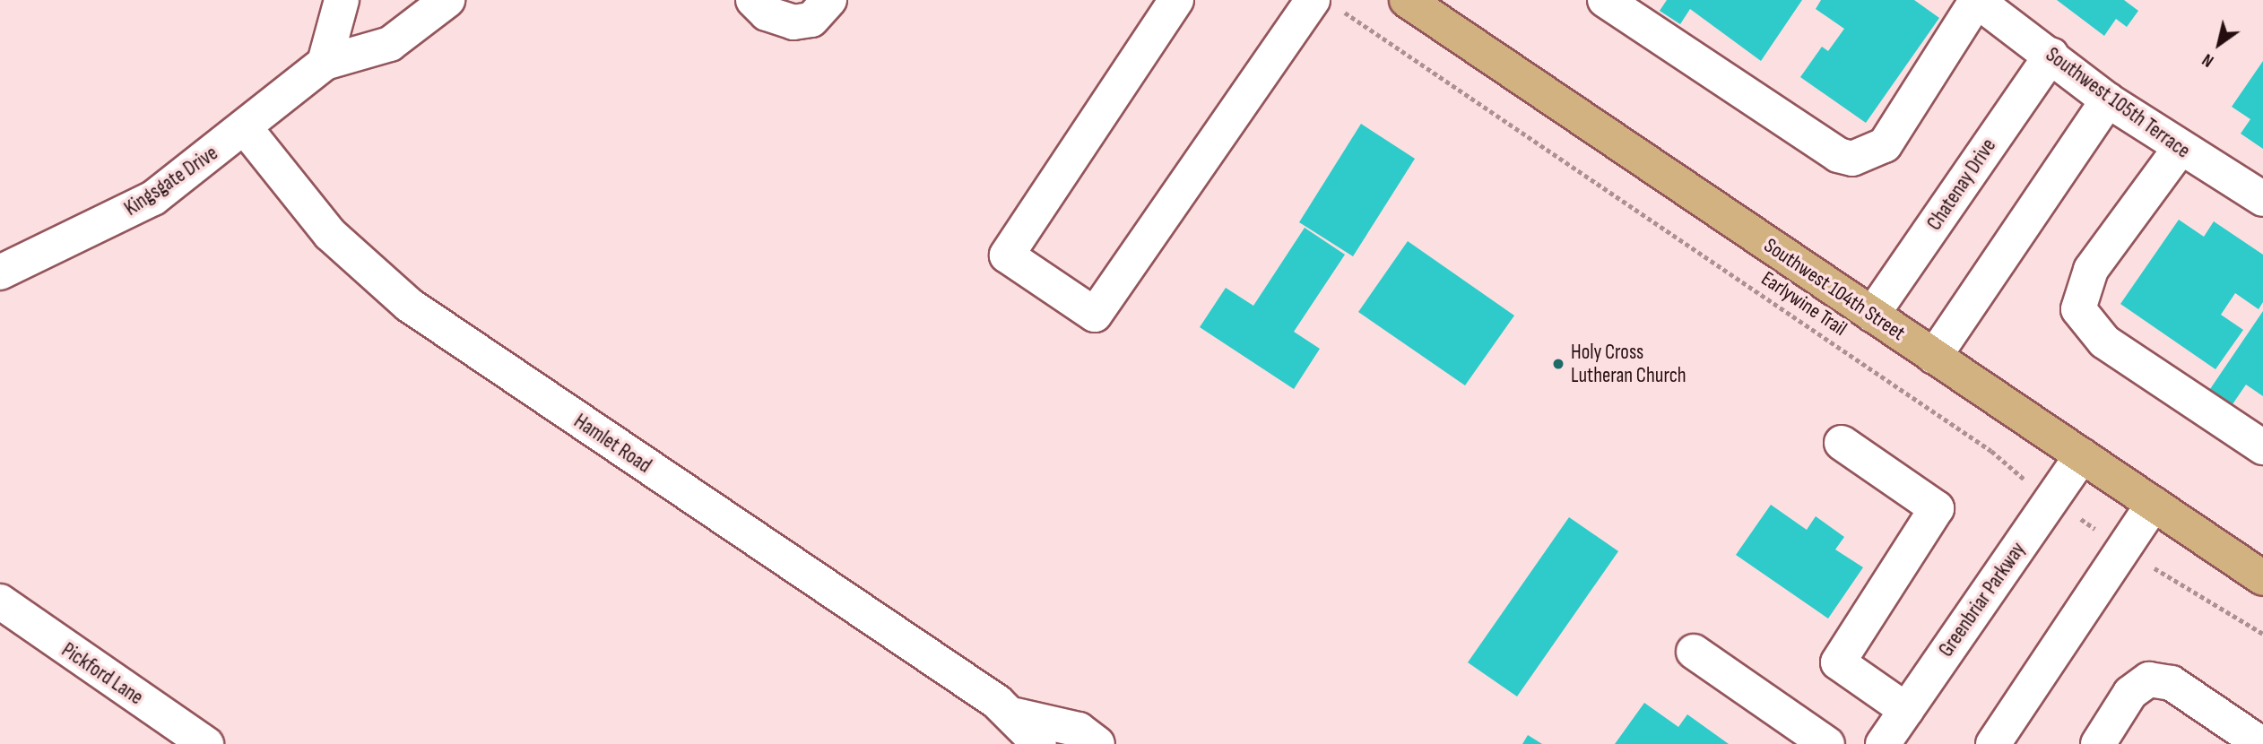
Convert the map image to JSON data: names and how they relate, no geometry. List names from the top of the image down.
{
  "streets": {
    "main road": ["Southwest 104th Street"],
    "street": [
      "Southwest 105th Terrace",
      "Kingsgate Drive",
      "Chatenay Drive",
      "Hamlet Road",
      "Greenbriar Parkway",
      "Pickford Lane"
    ],
    "path": ["Earlywine Trail"]
  },
  "crossings": [
    ["Southwest 105th Terrace", "Chatenay Drive"],
    ["Kingsgate Drive", "Hamlet Road"],
    ["Chatenay Drive", "Southwest 104th Street"],
    ["Southwest 104th Street", "Greenbriar Parkway"],
    ["Earlywine Trail", "Greenbriar Parkway"]
  ],
  "places": ["Holy Cross Lutheran Church"],
  "north": "bottom left"
}
